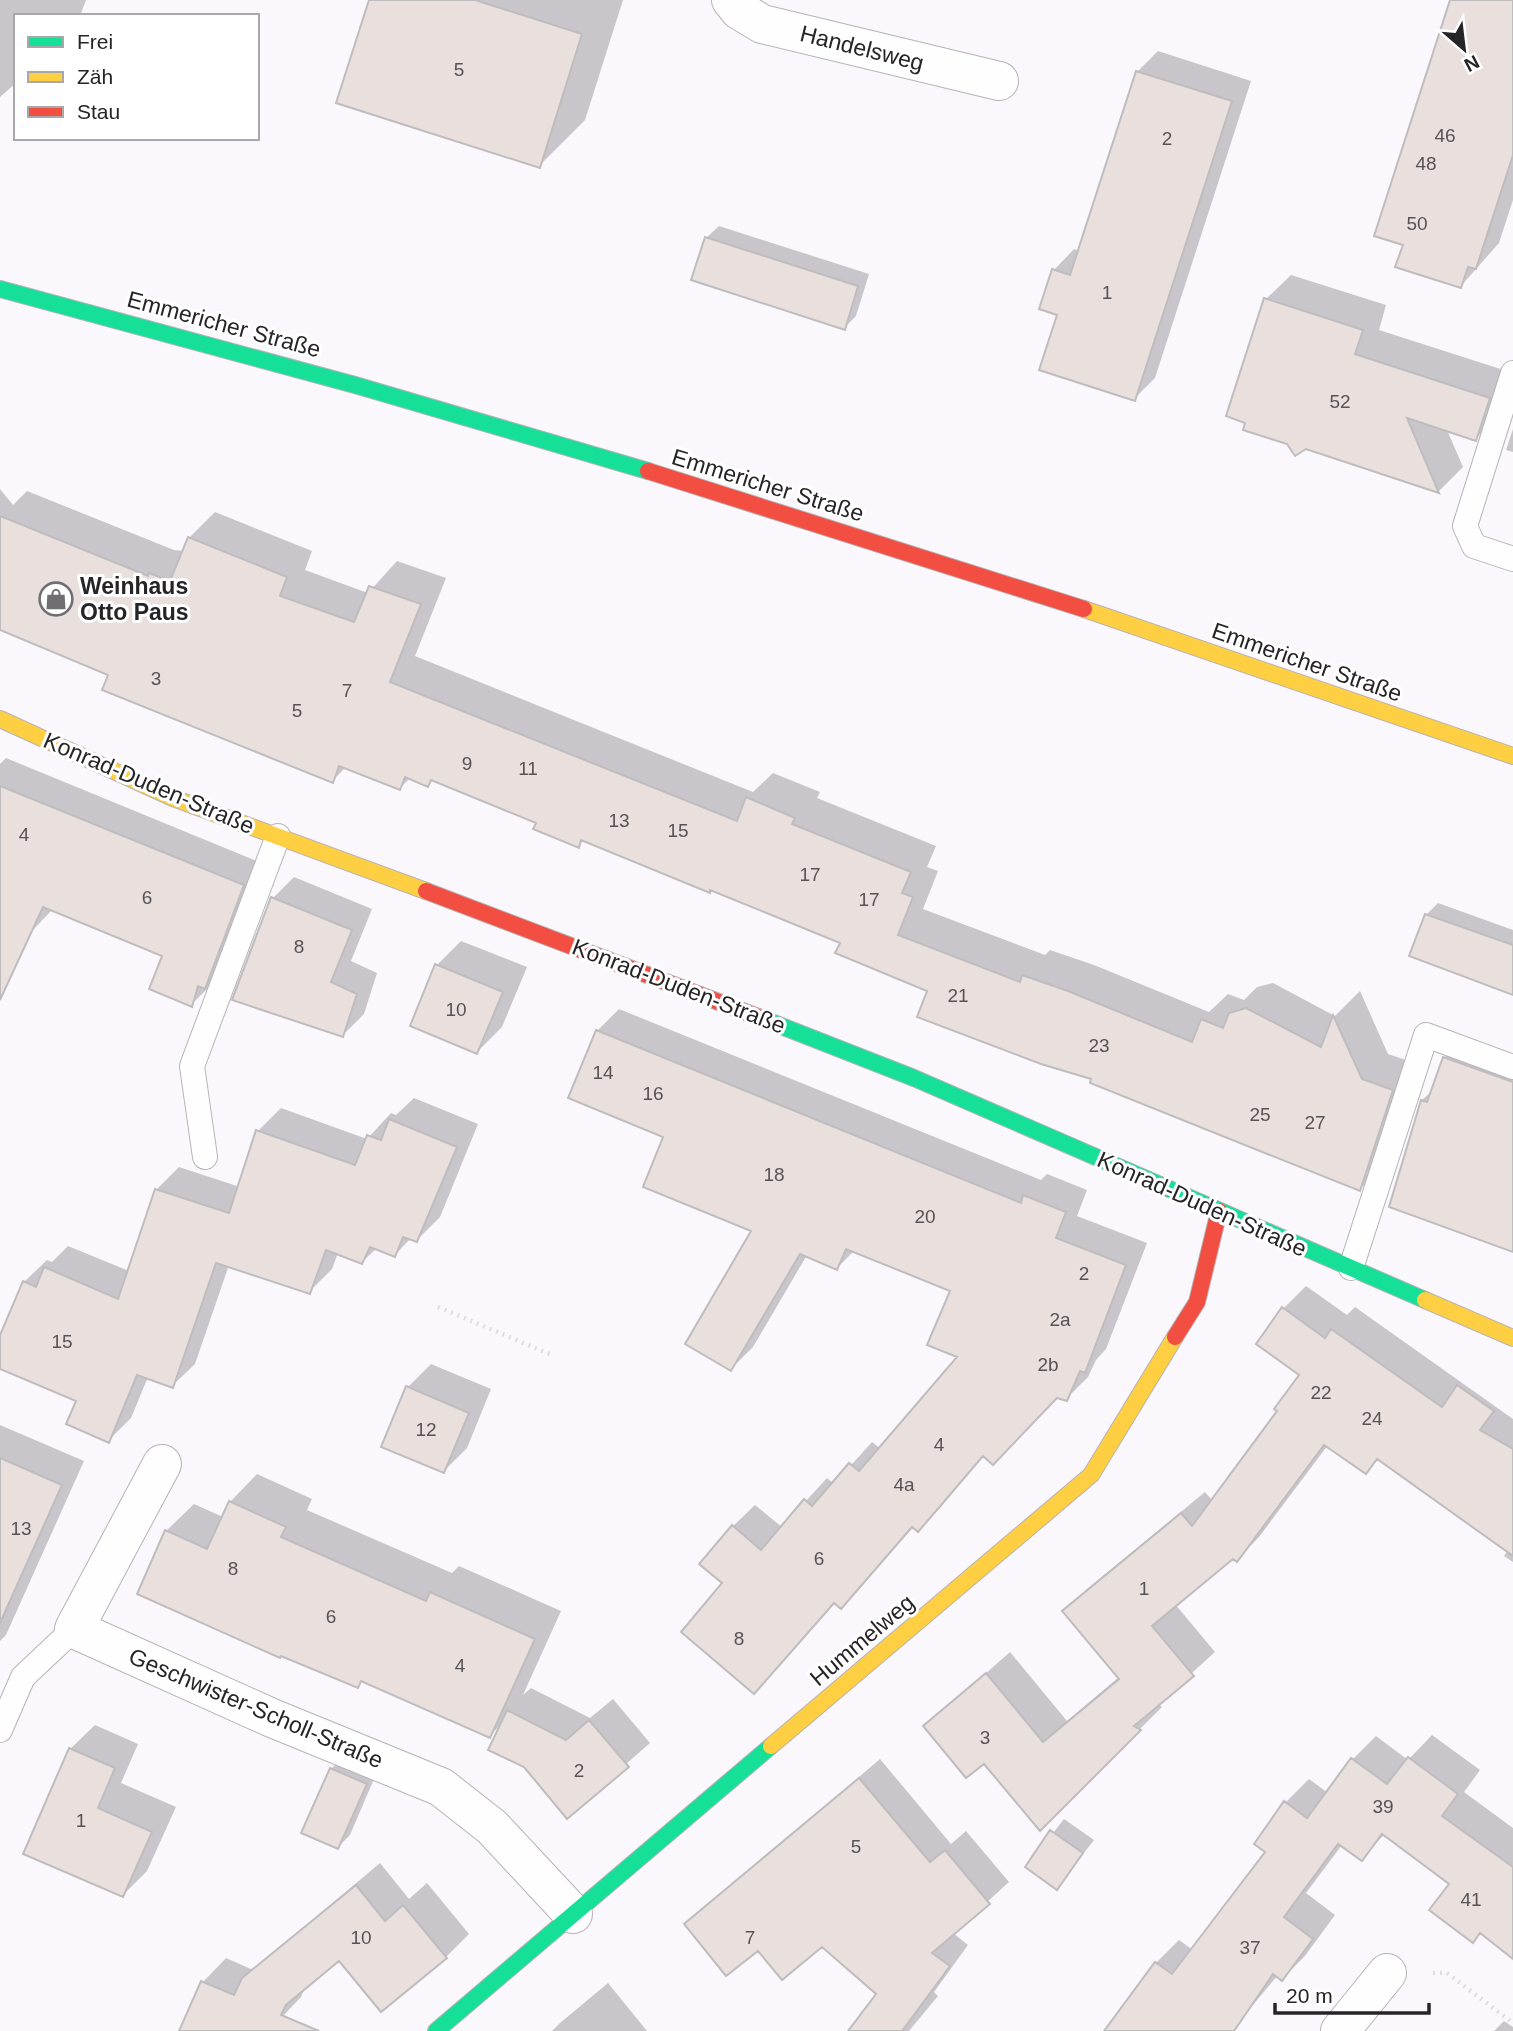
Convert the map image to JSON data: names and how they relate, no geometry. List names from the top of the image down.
{
  "streets": {
    "street": [
      "Handelsweg",
      "Emmericher Straße",
      "Konrad-Duden-Straße",
      "Hummelweg",
      "Geschwister-Scholl-Straße"
    ]
  },
  "crossings": [
    ["Konrad-Duden-Straße", "Hummelweg"],
    ["Hummelweg", "Geschwister-Scholl-Straße"]
  ],
  "places": {
    "shop": ["Weinhaus Otto Paus"]
  },
  "house_numbers": [
    "5",
    "46",
    "2",
    "48",
    "50",
    "1",
    "52",
    "3",
    "7",
    "5",
    "9",
    "11",
    "13",
    "15",
    "4",
    "17",
    "6",
    "17",
    "8",
    "21",
    "10",
    "23",
    "14",
    "16",
    "25",
    "27",
    "18",
    "20",
    "2",
    "2a",
    "15",
    "2b",
    "22",
    "24",
    "12",
    "4",
    "4a",
    "13",
    "6",
    "8",
    "1",
    "6",
    "8",
    "4",
    "3",
    "2",
    "39",
    "1",
    "5",
    "41",
    "10",
    "7",
    "37"
  ],
  "legend": ["Frei", "Zäh", "Stau"],
  "scale_bar": "20 m",
  "north": "bottom right"
}
